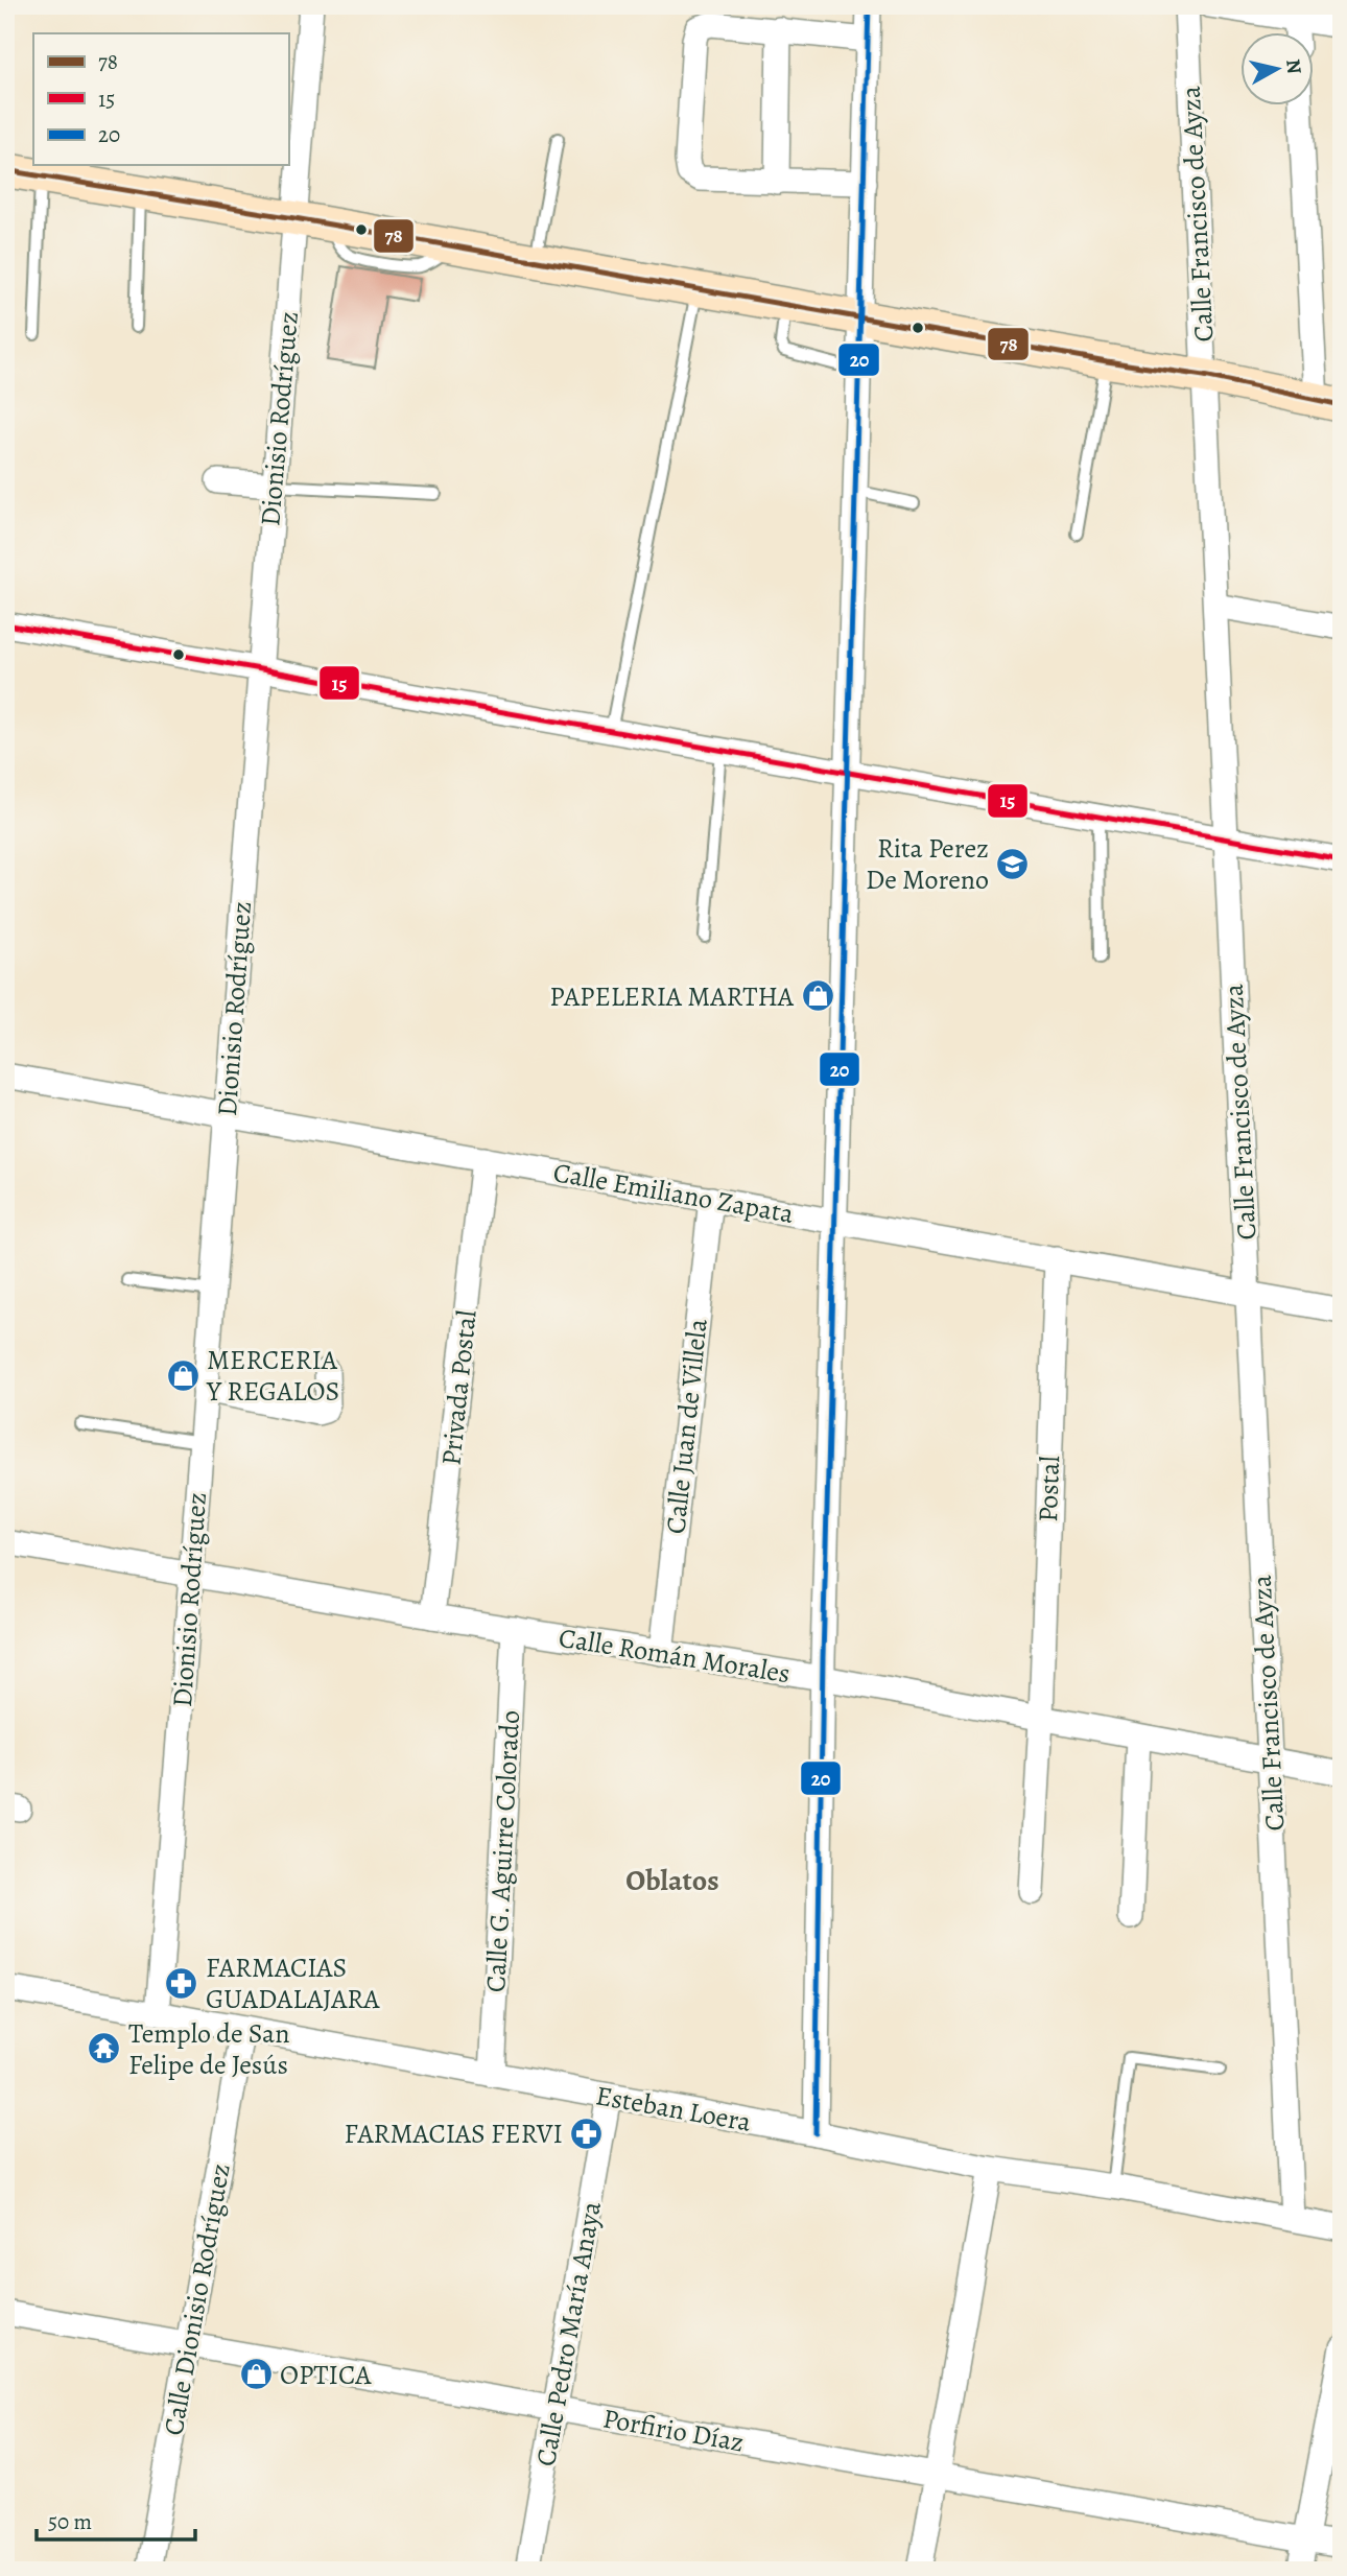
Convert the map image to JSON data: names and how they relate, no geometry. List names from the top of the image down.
{
  "streets": {
    "street": [
      "Calle Francisco de Ayza",
      "Dionisio Rodríguez",
      "Calle Emiliano Zapata",
      "Privada Postal",
      "Calle Juan de Villela",
      "Postal",
      "Calle Román Morales",
      "Calle G. Aguirre Colorado",
      "Esteban Loera",
      "Calle Dionisio Rodríguez",
      "Calle Pedro María Anaya",
      "Porfirio Díaz"
    ]
  },
  "crossings": [
    ["Calle Francisco de Ayza", "Calle Emiliano Zapata"],
    ["Calle Francisco de Ayza", "Calle Román Morales"],
    ["Calle Francisco de Ayza", "Esteban Loera"],
    ["Dionisio Rodríguez", "Calle Emiliano Zapata"],
    ["Dionisio Rodríguez", "Calle Román Morales"],
    ["Dionisio Rodríguez", "Esteban Loera"],
    ["Calle Emiliano Zapata", "Privada Postal"],
    ["Calle Emiliano Zapata", "Calle Juan de Villela"],
    ["Calle Emiliano Zapata", "Postal"],
    ["Privada Postal", "Calle Román Morales"],
    ["Calle Juan de Villela", "Calle Román Morales"],
    ["Postal", "Calle Román Morales"],
    ["Calle Román Morales", "Calle G. Aguirre Colorado"],
    ["Calle G. Aguirre Colorado", "Esteban Loera"],
    ["Esteban Loera", "Calle Dionisio Rodríguez"],
    ["Esteban Loera", "Calle Pedro María Anaya"],
    ["Calle Dionisio Rodríguez", "Porfirio Díaz"],
    ["Calle Pedro María Anaya", "Porfirio Díaz"]
  ],
  "districts": ["Oblatos"],
  "places": {
    "school or university": ["Rita Perez De Moreno"],
    "shop": ["PAPELERIA MARTHA", "MERCERIA Y REGALOS", "OPTICA"],
    "pharmacy": ["FARMACIAS GUADALAJARA", "FARMACIAS FERVI"],
    "temple": ["Templo de San Felipe de Jesús"]
  },
  "lines": ["transit line 20", "transit line 78", "transit line 15"],
  "legend": ["78", "15", "20"],
  "scale_bar": "50 m",
  "north": "right"
}
